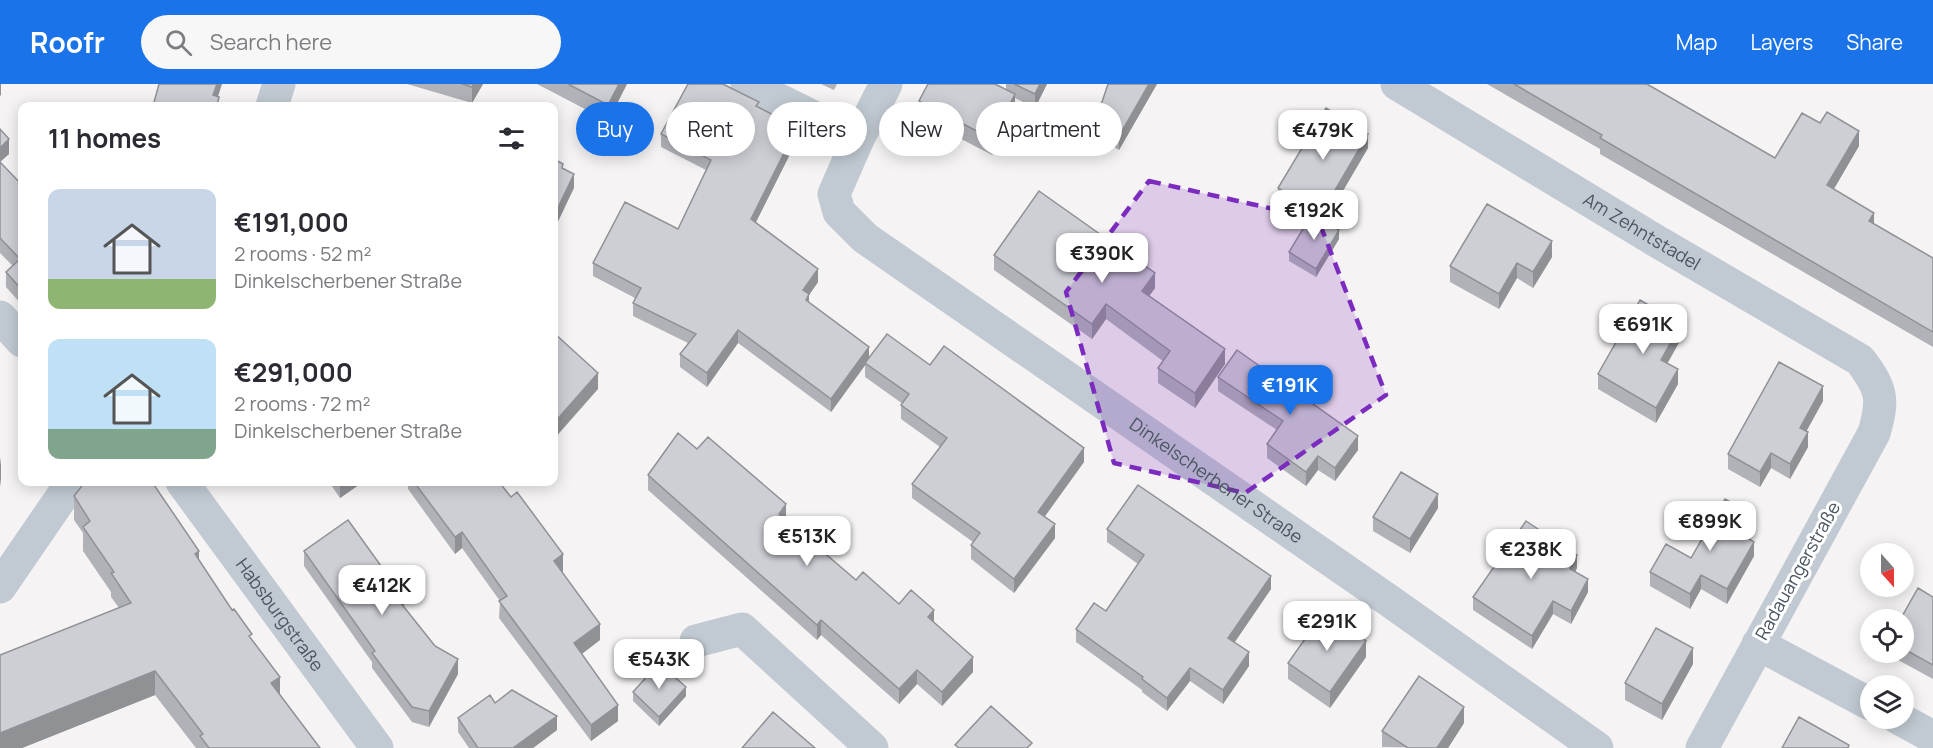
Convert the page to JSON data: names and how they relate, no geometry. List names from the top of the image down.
{
  "streets": {
    "street": [
      "Am Zehntstadel",
      "Dinkelscherbener Straße",
      "Radauangerstraße",
      "Habsburgstraße"
    ]
  },
  "crossings": [
    ["Am Zehntstadel", "Radauangerstraße"]
  ],
  "north": "bottom",
  "page": {
    "header": "Roofr",
    "search": "Search here",
    "nav": ["Map", "Layers", "Share"],
    "chip": [
      "Buy",
      "Rent",
      "Filters",
      "New",
      "Apartment"
    ],
    "heading": "11 homes",
    "price": [
      "€479K",
      "€192K",
      "€390K",
      "€691K",
      "€191K",
      "€899K",
      "€513K",
      "€238K",
      "€412K",
      "€291K",
      "€543K"
    ],
    "list": [
      {
        "name": "€191,000",
        "note": "2 rooms · 52 m² · Dinkelscherbener Straße"
      },
      {
        "name": "€291,000",
        "note": "2 rooms · 72 m² · Dinkelscherbener Straße"
      }
    ]
  }
}
